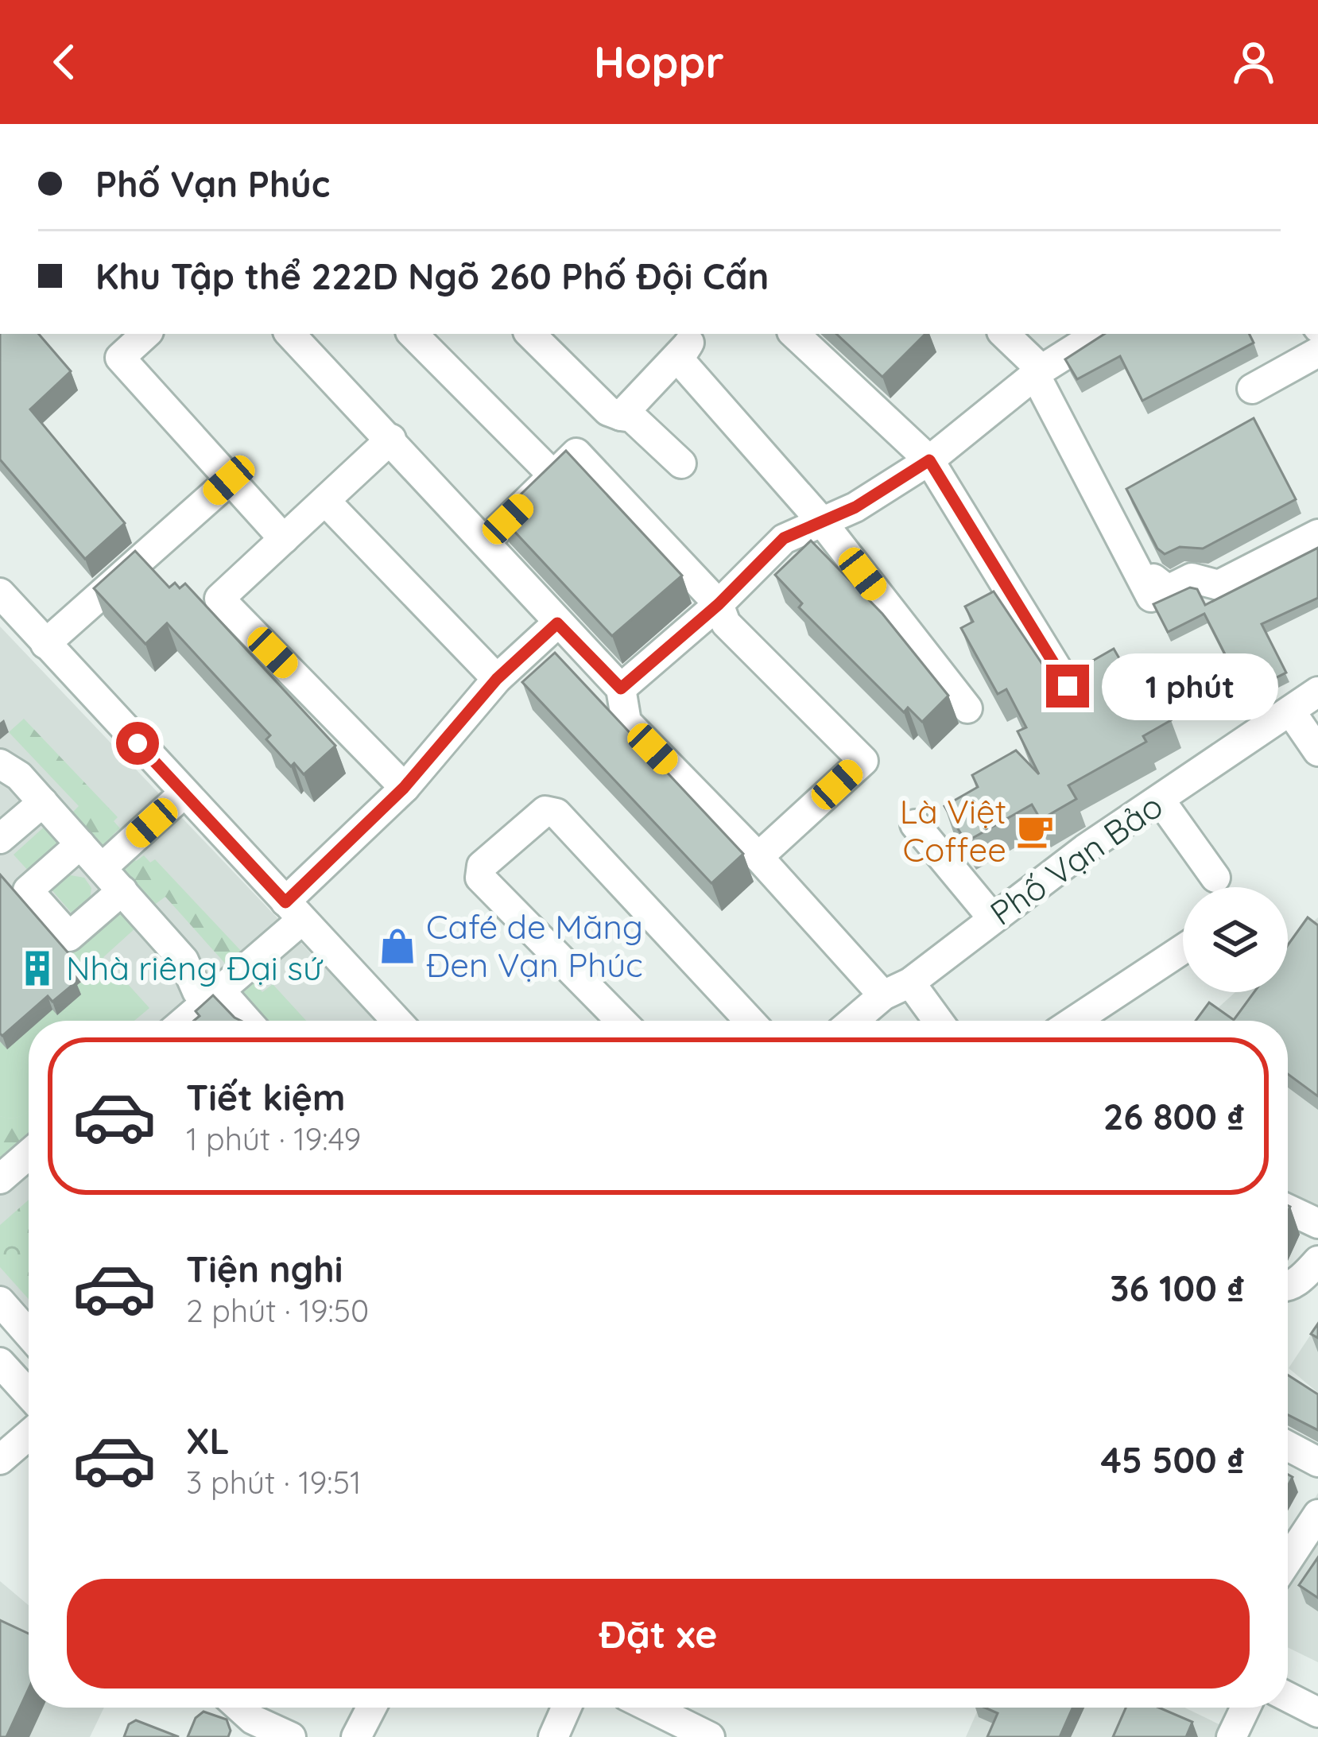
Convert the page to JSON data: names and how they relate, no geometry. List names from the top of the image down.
{
  "streets": {
    "street": ["Phố Vạn Bảo"]
  },
  "places": {
    "cafe": ["Là Việt Coffee"],
    "shop": ["Café de Măng Đen Vạn Phúc"],
    "building": ["Nhà riêng Đại sứ"]
  },
  "page": {
    "header": "Hoppr",
    "banner": ["Phố Vạn Phúc", "Khu Tập thể 222D Ngõ 260 Phố Đội Cấn"],
    "bubble": "1 phút",
    "list": [
      {
        "name": "Tiết kiệm",
        "note": "1 phút · 19:49",
        "value": "26 800 ₫"
      },
      {
        "name": "Tiện nghi",
        "note": "2 phút · 19:50",
        "value": "36 100 ₫"
      },
      {
        "name": "XL",
        "note": "3 phút · 19:51",
        "value": "45 500 ₫"
      }
    ],
    "buttons": "Đặt xe"
  }
}
